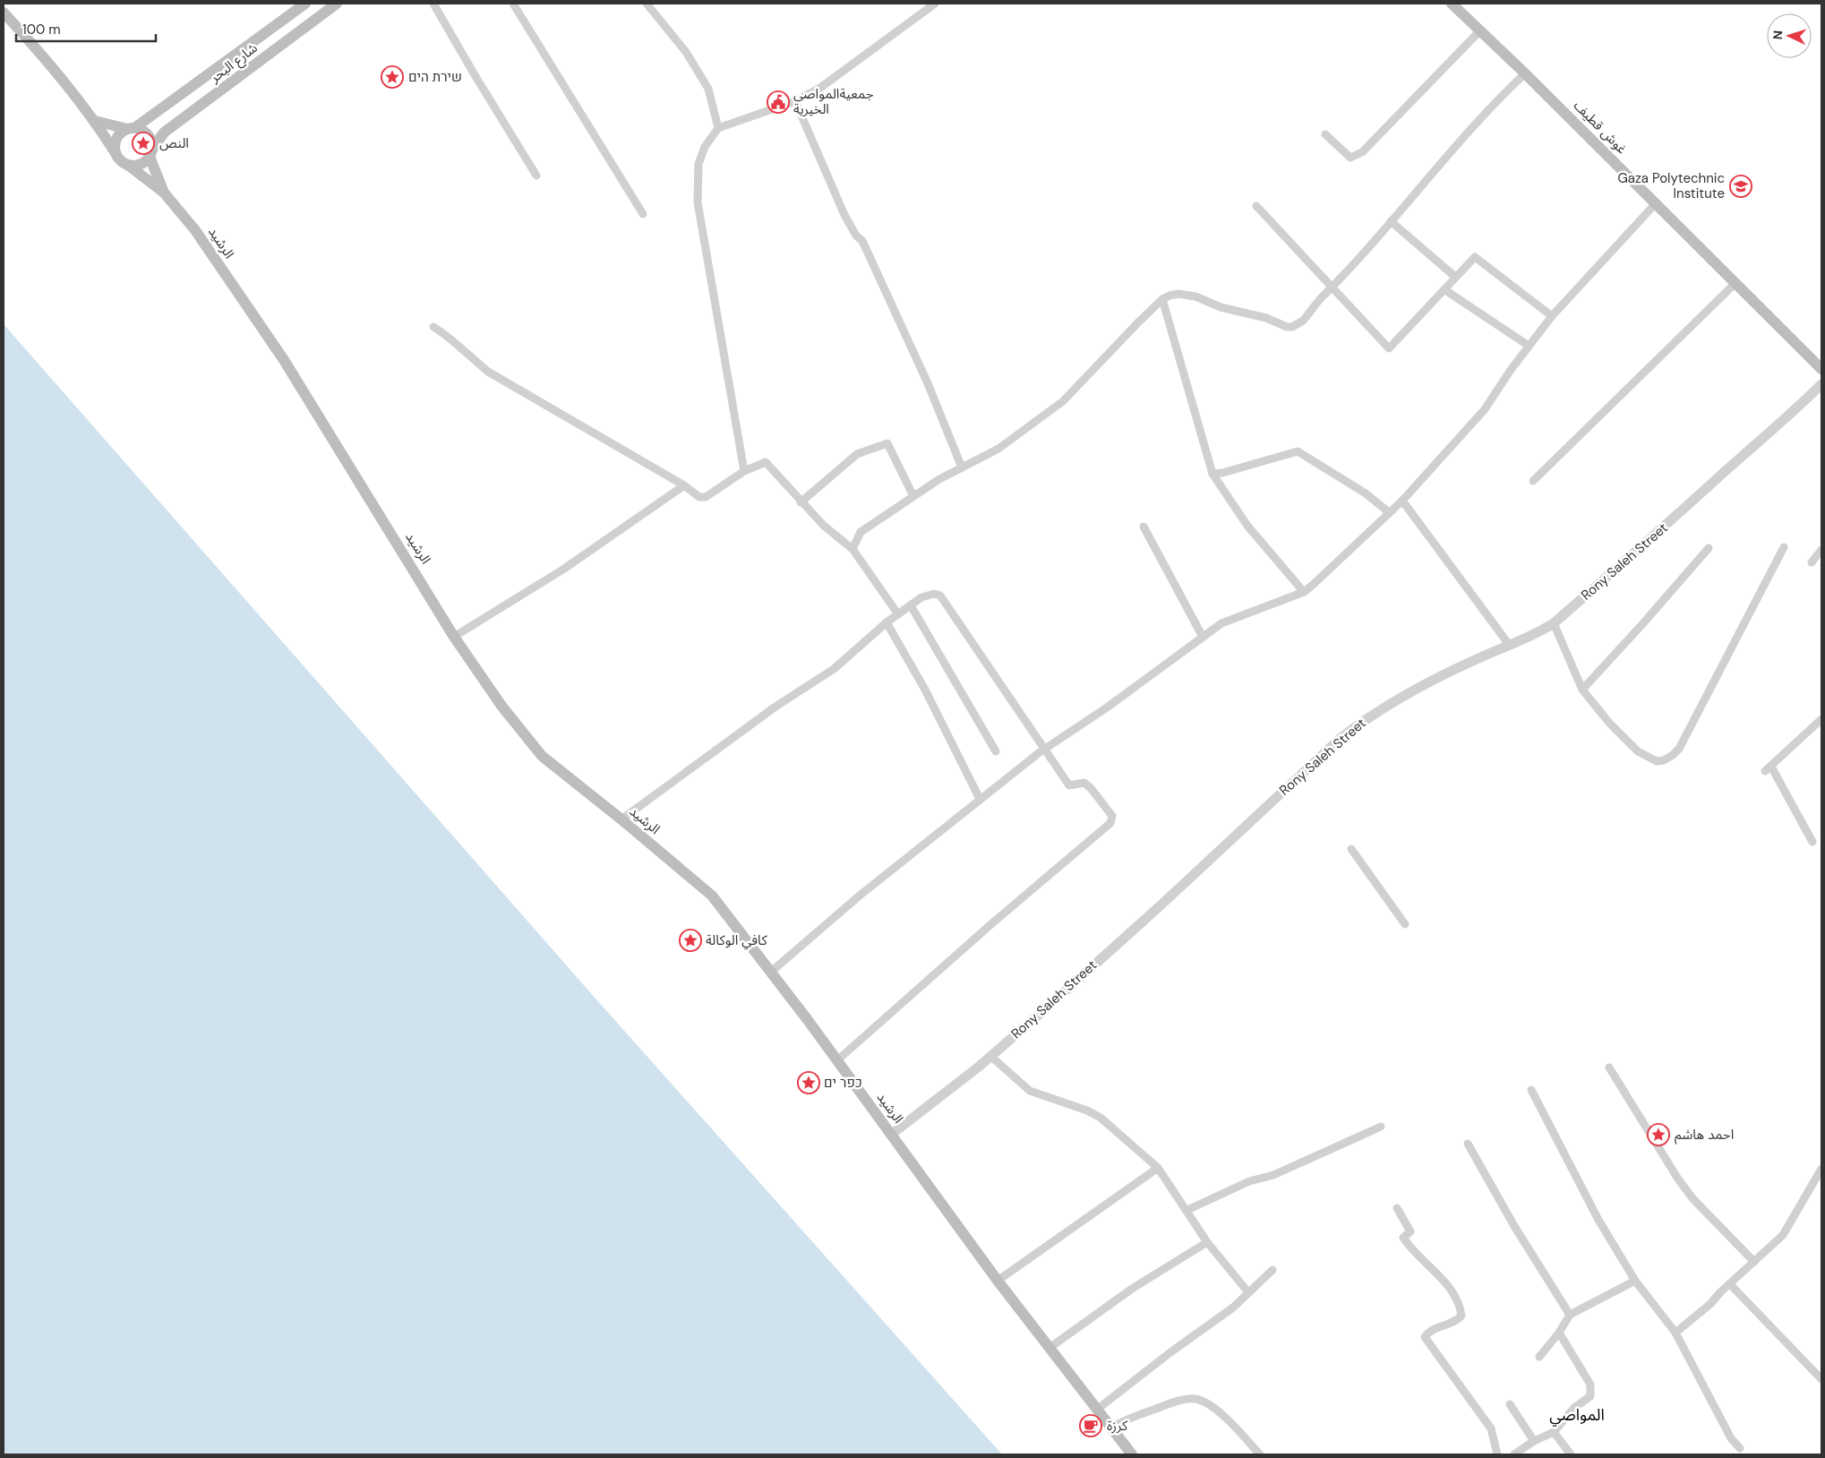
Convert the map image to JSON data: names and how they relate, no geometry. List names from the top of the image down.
{
  "streets": {
    "main road": ["شارع البحر", "غوش قطيف", "الرشيد"],
    "street": ["Rony Saleh Street"]
  },
  "crossings": [
    ["شارع البحر", "الرشيد"],
    ["الرشيد", "Rony Saleh Street"]
  ],
  "districts": ["المواصي"],
  "places": {
    "place": [
      "שירת הים",
      "النص",
      "كافي الوكالة",
      "כפר ים",
      "احمد هاشم"
    ],
    "public building": ["جمعيةالمواصي الخيرية"],
    "school or university": ["Gaza Polytechnic Institute"],
    "cafe": ["كرزة"]
  },
  "scale_bar": "100 m",
  "north": "left"
}
